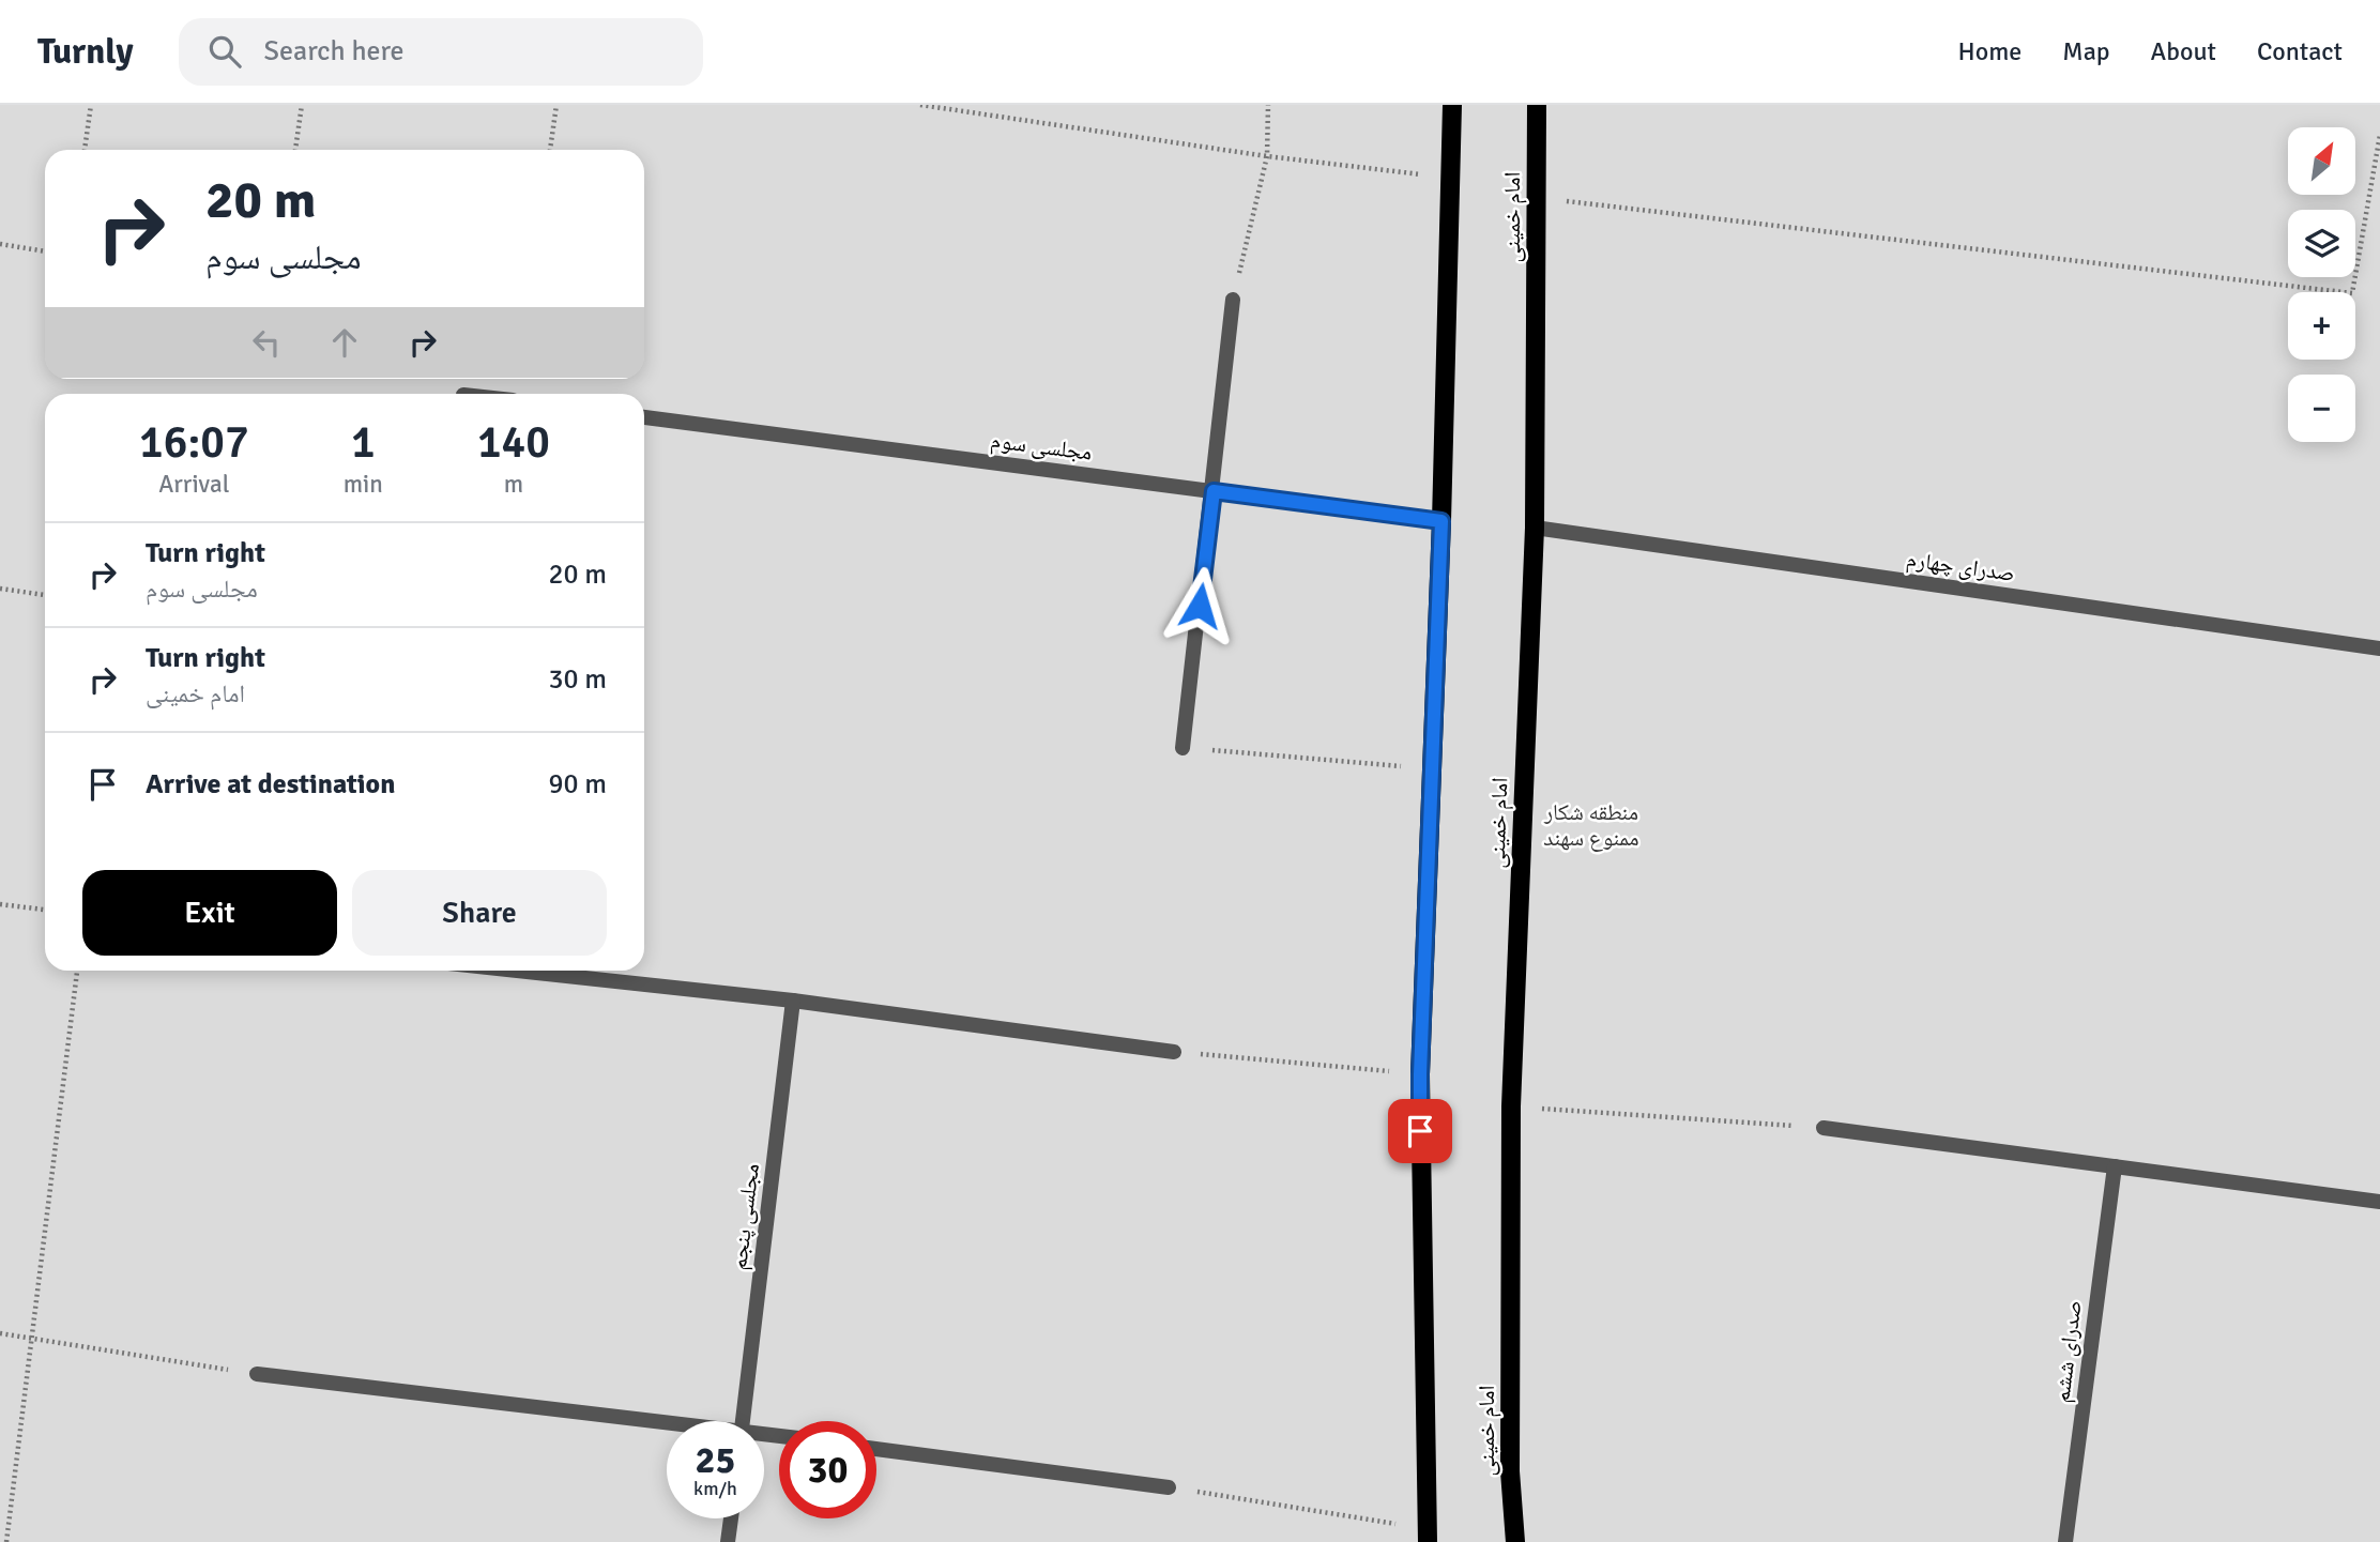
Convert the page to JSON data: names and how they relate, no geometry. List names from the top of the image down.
{
  "streets": {
    "main road": ["امام خمینی"],
    "street": [
      "مجلسی سوم",
      "صدرای چهارم",
      "مجلسی پنجم",
      "صدرای ششم"
    ]
  },
  "crossings": [
    ["امام خمینی", "صدرای چهارم"]
  ],
  "parks": ["منطقه شکار ممنوع سهند"],
  "north": "top right",
  "page": {
    "header": "Turnly",
    "search": "Search here",
    "nav": [
      "Home",
      "Map",
      "About",
      "Contact"
    ],
    "map_buttons": ["+", "−"],
    "turn": ["20 m", "مجلسی سوم"],
    "eta": [
      "16:07",
      "Arrival",
      "1",
      "min",
      "140",
      "m"
    ],
    "list": [
      {
        "name": "Turn right",
        "note": "مجلسی سوم",
        "value": "20 m"
      },
      {
        "name": "Turn right",
        "note": "امام خمینی",
        "value": "30 m"
      },
      {
        "name": "Arrive at destination",
        "value": "90 m"
      }
    ],
    "buttons": ["Exit", "Share"],
    "speed": "25 km/h",
    "limit": "30"
  }
}
